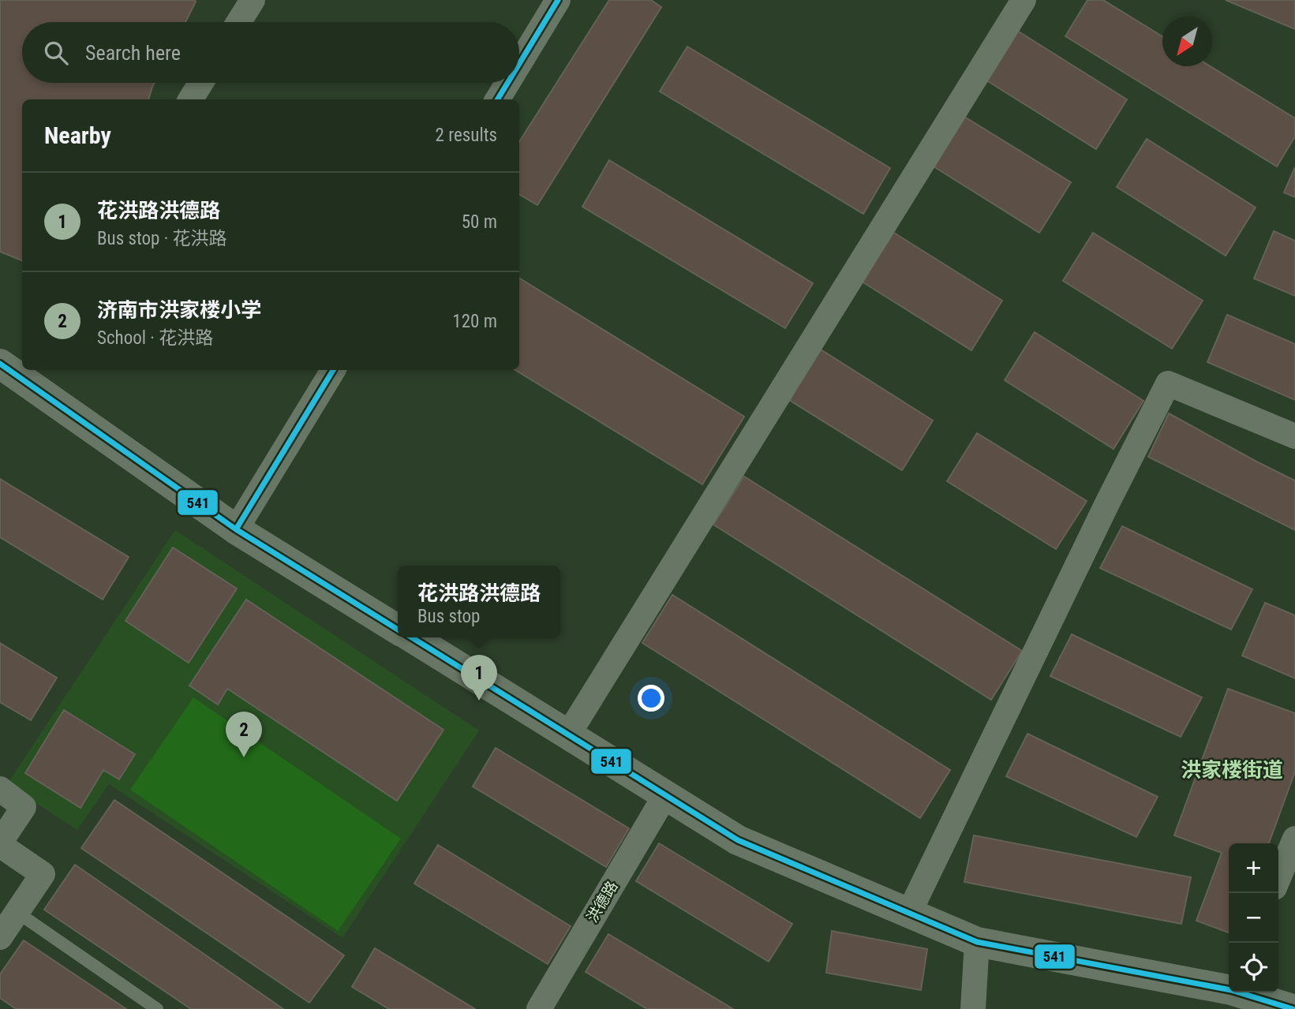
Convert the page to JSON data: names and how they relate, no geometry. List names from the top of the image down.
{
  "streets": {
    "street": ["洪德路"]
  },
  "districts": ["洪家楼街道"],
  "lines": ["transit line 541"],
  "north": "bottom left",
  "page": {
    "search": "Search here",
    "heading": ["Nearby", "2 results"],
    "list": [
      {
        "mark": "1",
        "name": "花洪路洪德路",
        "note": "Bus stop · 花洪路",
        "value": "50 m"
      },
      {
        "mark": "2",
        "name": "济南市洪家楼小学",
        "note": "School · 花洪路",
        "value": "120 m"
      }
    ],
    "popup": ["花洪路洪德路", "Bus stop"],
    "pins": ["1", "2"],
    "map_buttons": ["+", "−"]
  }
}
